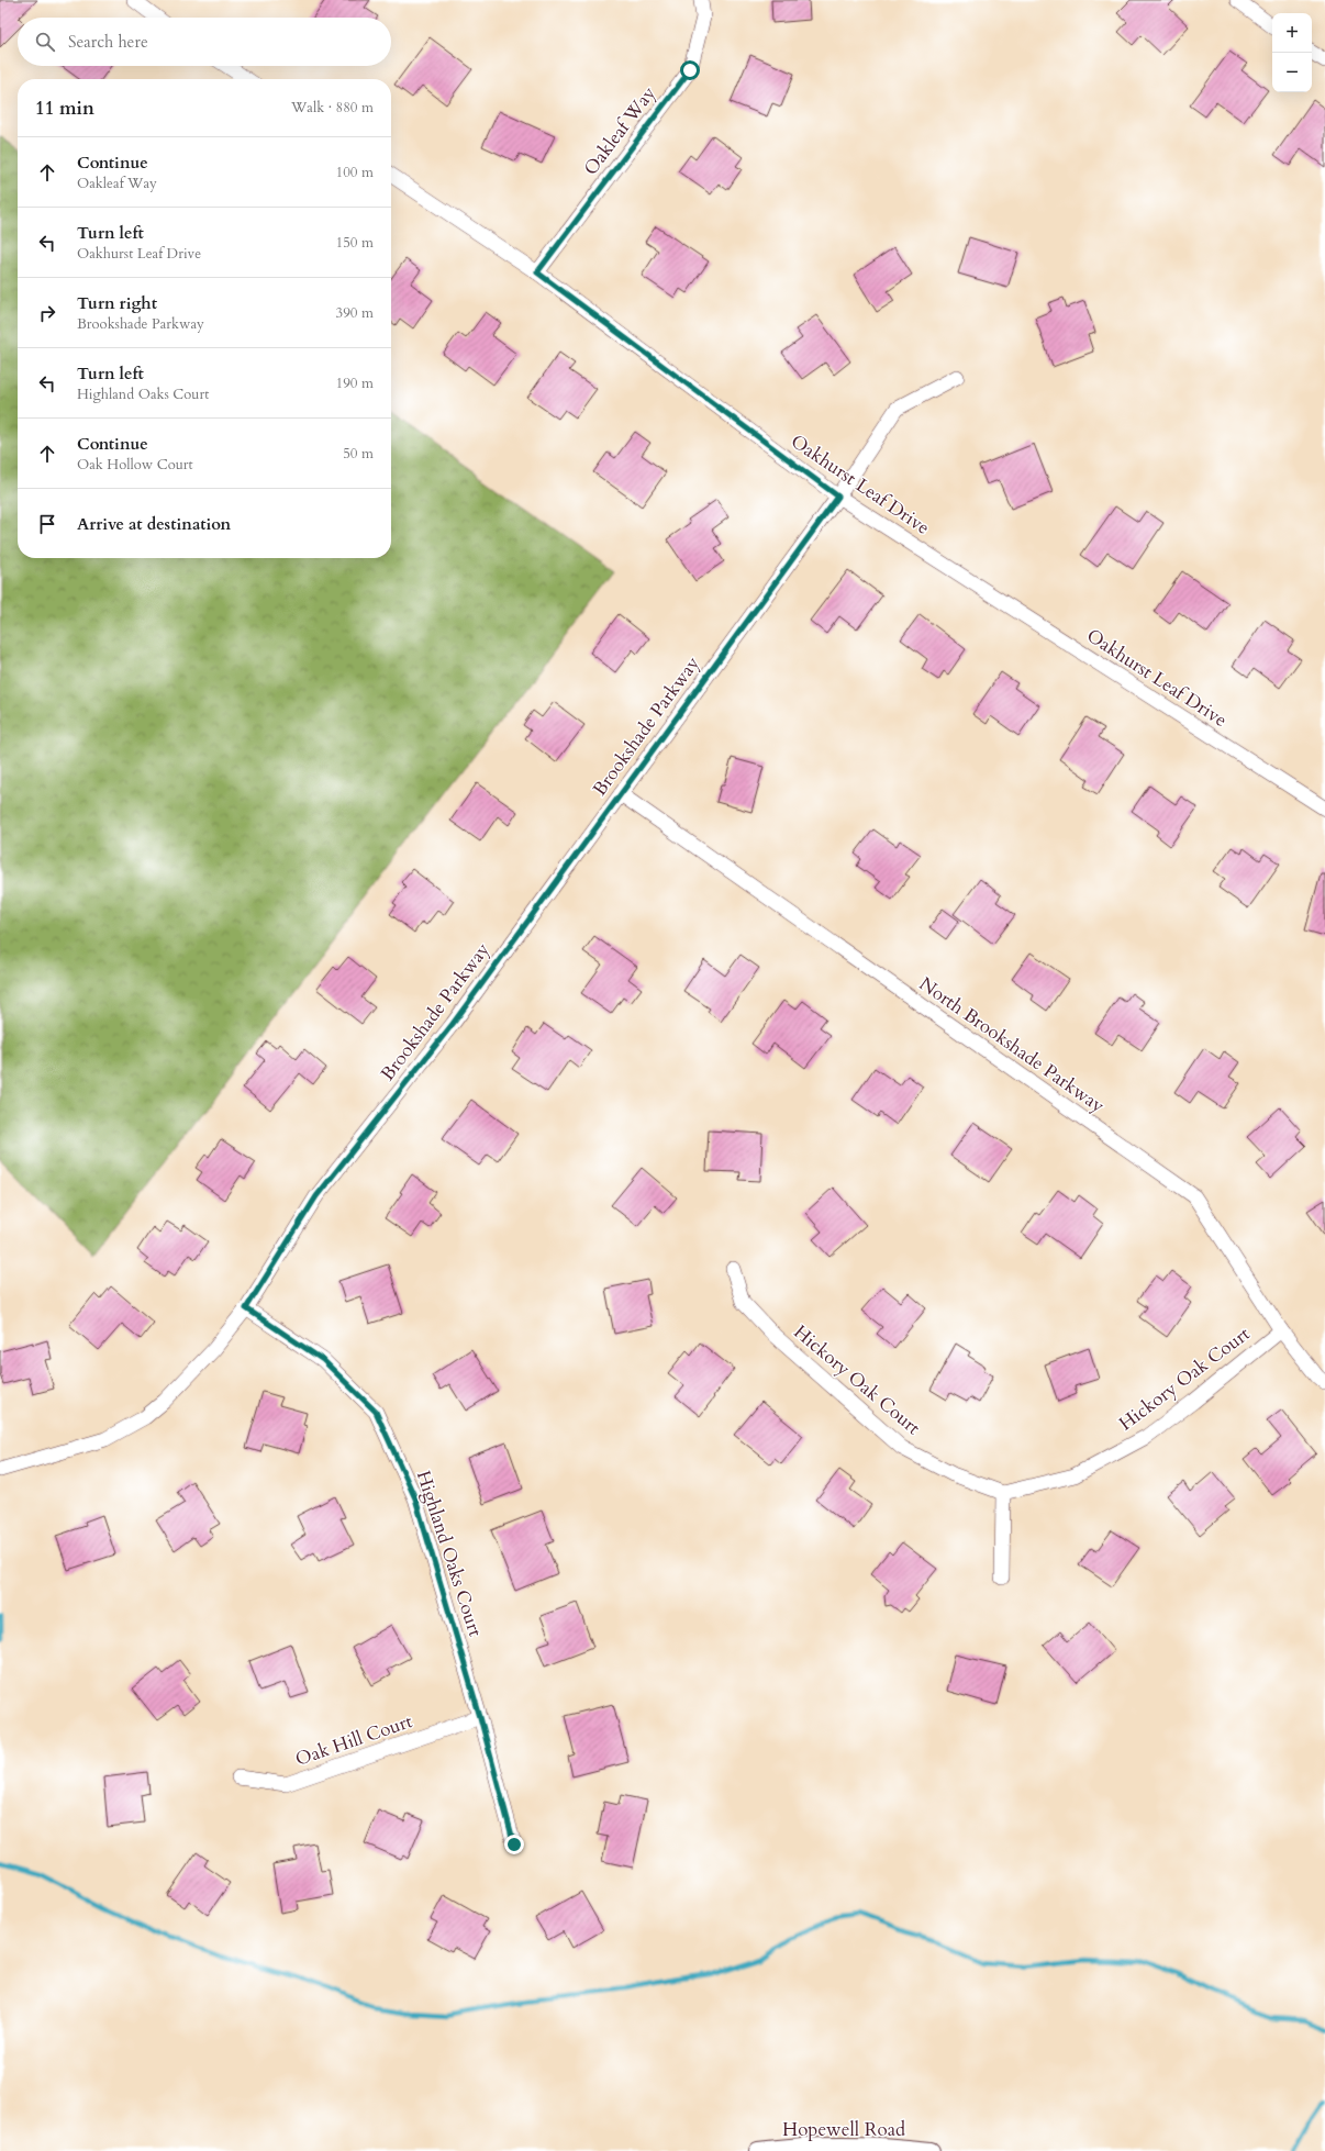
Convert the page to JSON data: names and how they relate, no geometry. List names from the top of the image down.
{
  "streets": {
    "street": [
      "Oakleaf Way",
      "Oakhurst Leaf Drive",
      "Brookshade Parkway",
      "North Brookshade Parkway",
      "Hickory Oak Court",
      "Highland Oaks Court",
      "Oak Hill Court",
      "Hopewell Road"
    ]
  },
  "crossings": [
    ["Oakleaf Way", "Oakhurst Leaf Drive"],
    ["Oakhurst Leaf Drive", "Brookshade Parkway"],
    ["Brookshade Parkway", "North Brookshade Parkway"],
    ["Brookshade Parkway", "Highland Oaks Court"],
    ["North Brookshade Parkway", "Hickory Oak Court"],
    ["Highland Oaks Court", "Oak Hill Court"]
  ],
  "page": {
    "map_buttons": ["+", "−"],
    "search": "Search here",
    "heading": ["11 min", "Walk · 880 m"],
    "list": [
      ["Continue", "Oakleaf Way", "100 m"],
      ["Turn left", "Oakhurst Leaf Drive", "150 m"],
      ["Turn right", "Brookshade Parkway", "390 m"],
      ["Turn left", "Highland Oaks Court", "190 m"],
      ["Continue", "Oak Hollow Court", "50 m"],
      "Arrive at destination"
    ]
  }
}
